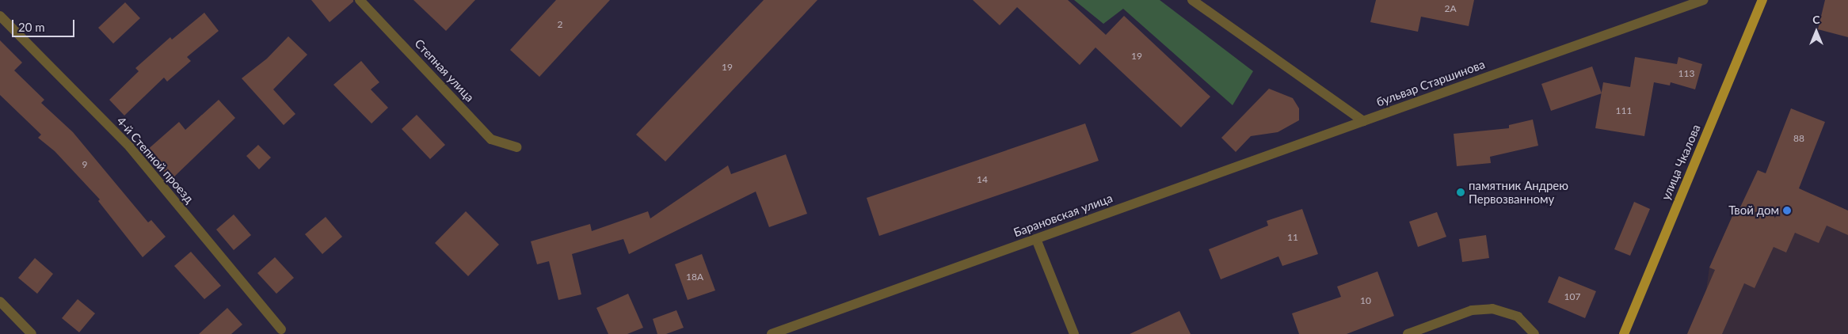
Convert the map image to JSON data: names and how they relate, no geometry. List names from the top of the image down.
{
  "streets": {
    "main road": ["улица Чкалова"],
    "street": [
      "Степная улица",
      "бульвар Старшинова",
      "4-й Степной проезд",
      "Барановская улица"
    ]
  },
  "crossings": [
    ["бульвар Старшинова", "Барановская улица"]
  ],
  "places": ["памятник Андрею Первозванному", "Твой дом"],
  "house_numbers": [
    "2А",
    "2",
    "19",
    "19",
    "113",
    "111",
    "88",
    "9",
    "14",
    "11",
    "18А",
    "107",
    "10"
  ],
  "scale_bar": "20 m",
  "north": "top"
}
